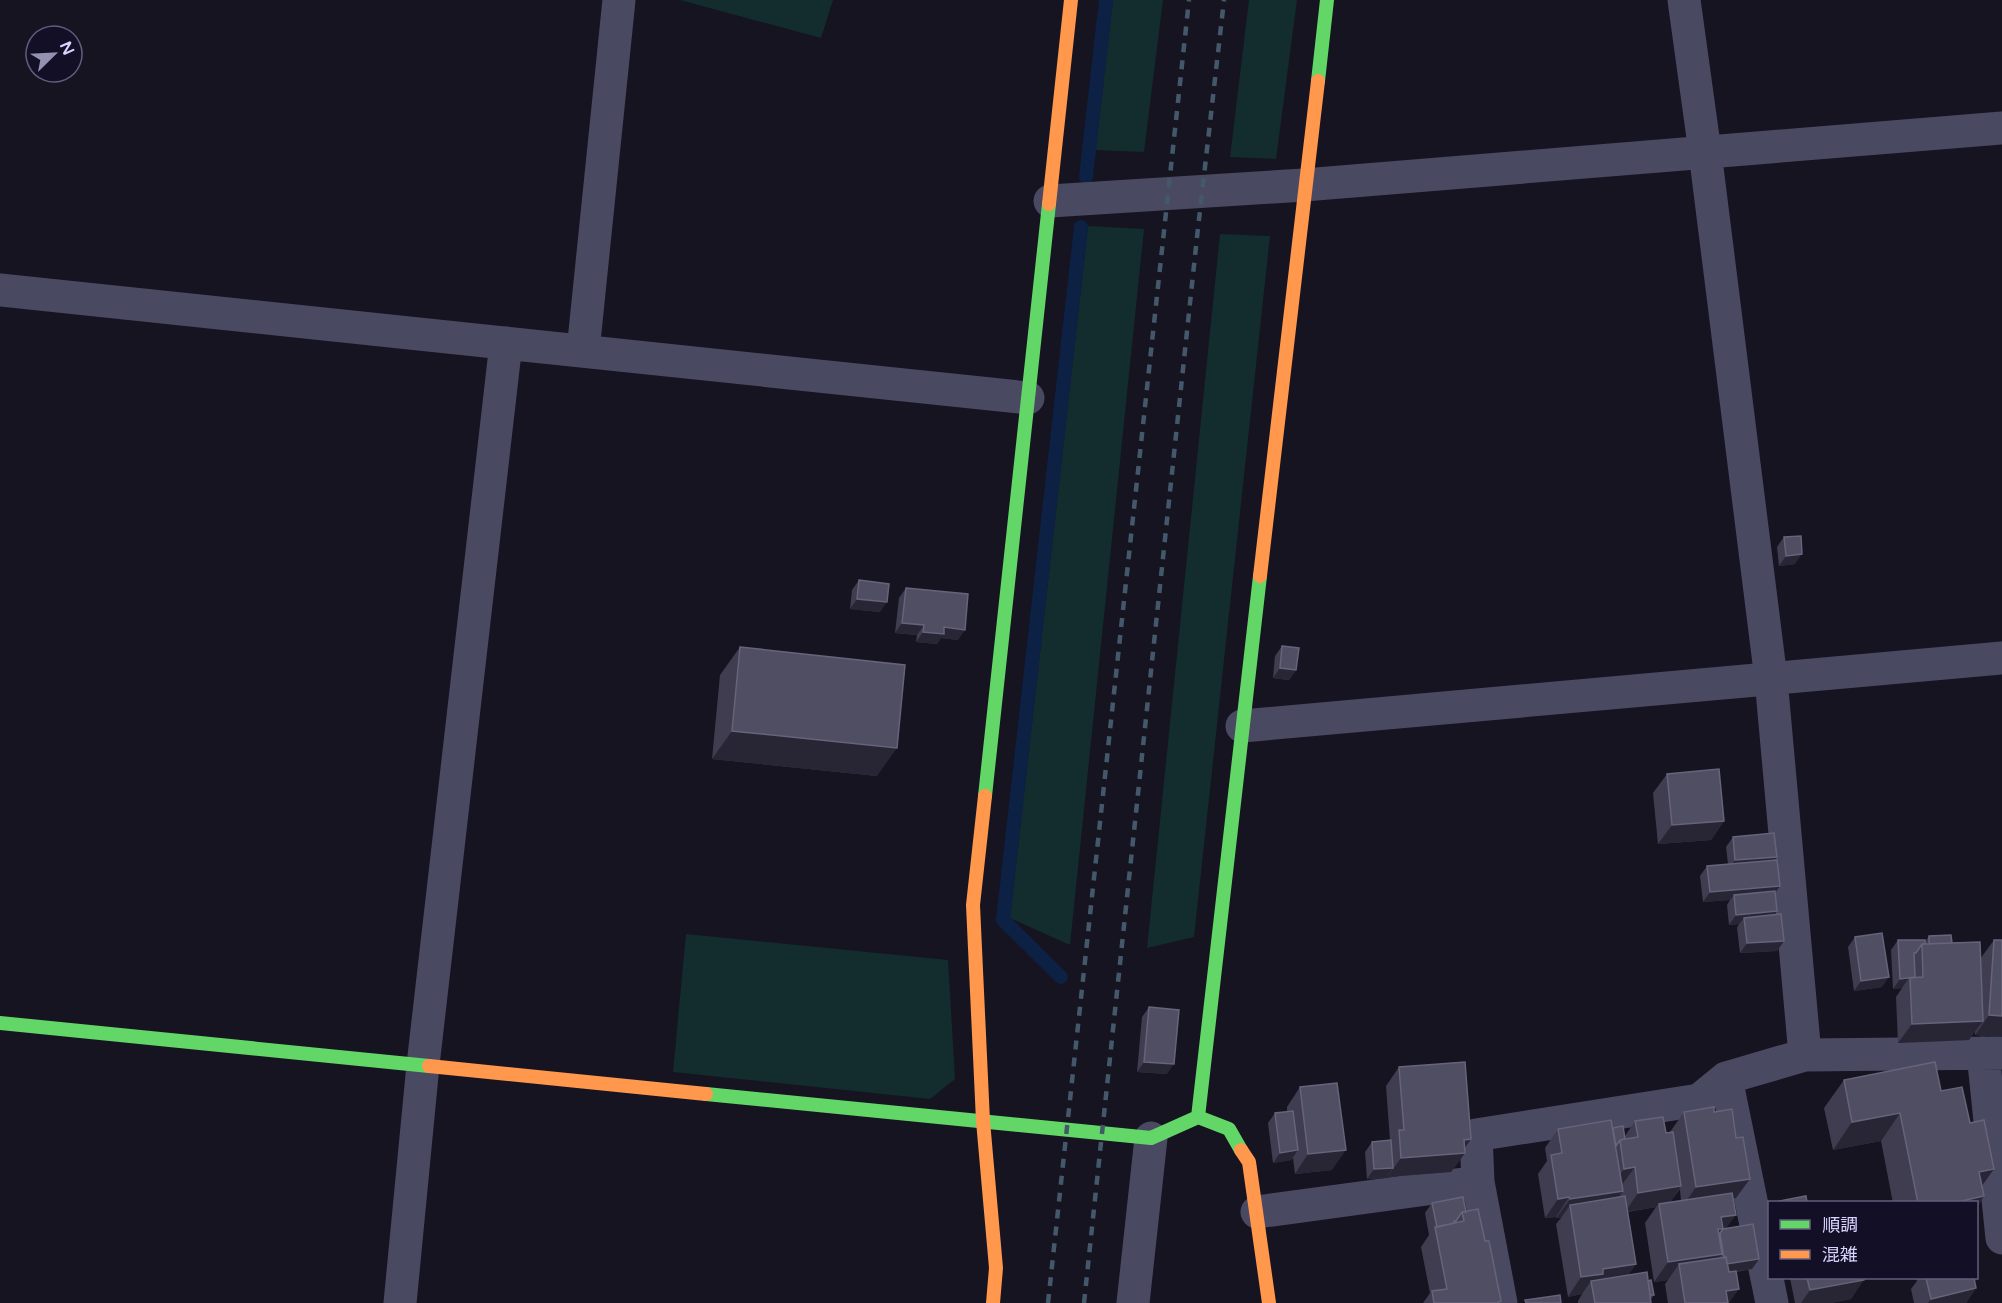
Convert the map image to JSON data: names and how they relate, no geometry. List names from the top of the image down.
{
  "legend": ["順調", "混雑"],
  "north": "top right"
}
